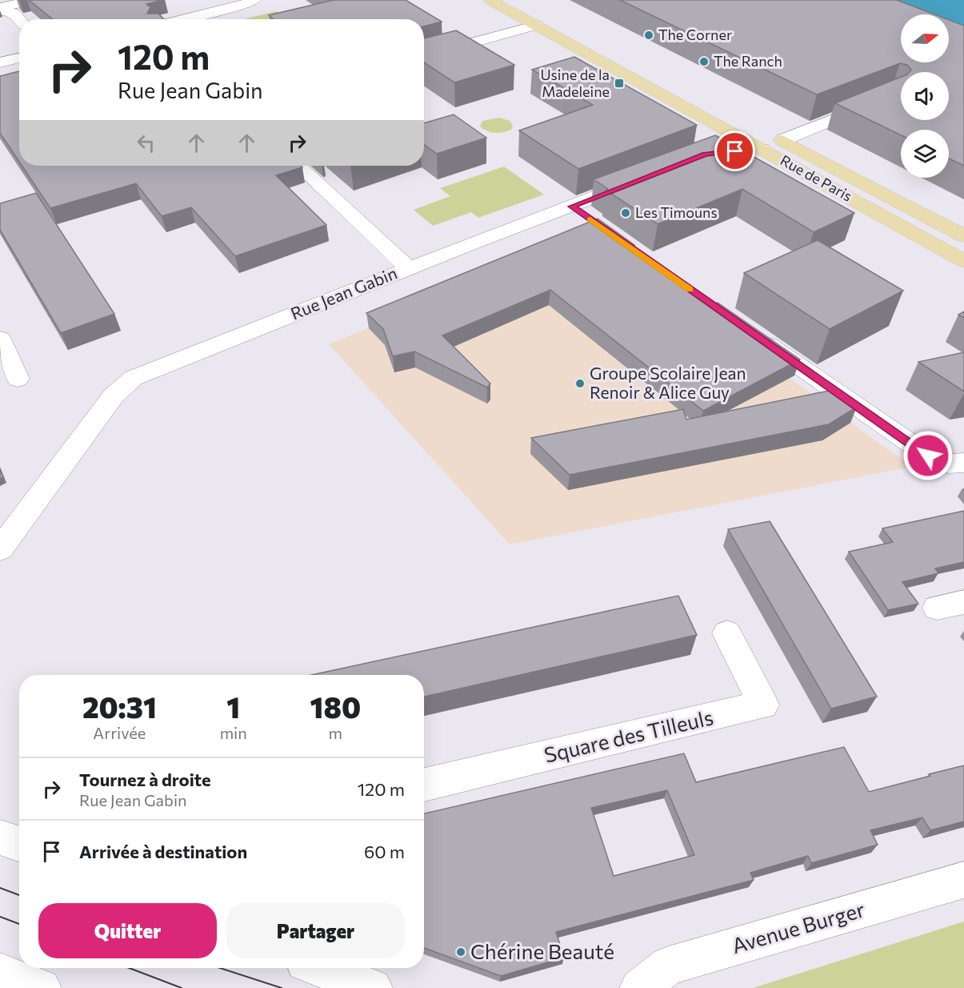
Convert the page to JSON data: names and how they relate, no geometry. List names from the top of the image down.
{
  "streets": {
    "main road": ["Rue de Paris"],
    "street": ["Rue Jean Gabin", "Square des Tilleuls", "Avenue Burger"]
  },
  "places": {
    "other": [
      "The Corner",
      "The Ranch",
      "Les Timouns",
      "Groupe Scolaire Jean Renoir & Alice Guy",
      "Chérine Beauté"
    ],
    "transit": ["Usine de la Madeleine"]
  },
  "north": "right",
  "page": {
    "turn": ["120 m", "Rue Jean Gabin"],
    "eta": [
      "20:31",
      "Arrivée",
      "1",
      "min",
      "180",
      "m"
    ],
    "list": [
      {
        "name": "Tournez à droite",
        "note": "Rue Jean Gabin",
        "value": "120 m"
      },
      {
        "name": "Arrivée à destination",
        "value": "60 m"
      }
    ],
    "buttons": ["Quitter", "Partager"]
  }
}
